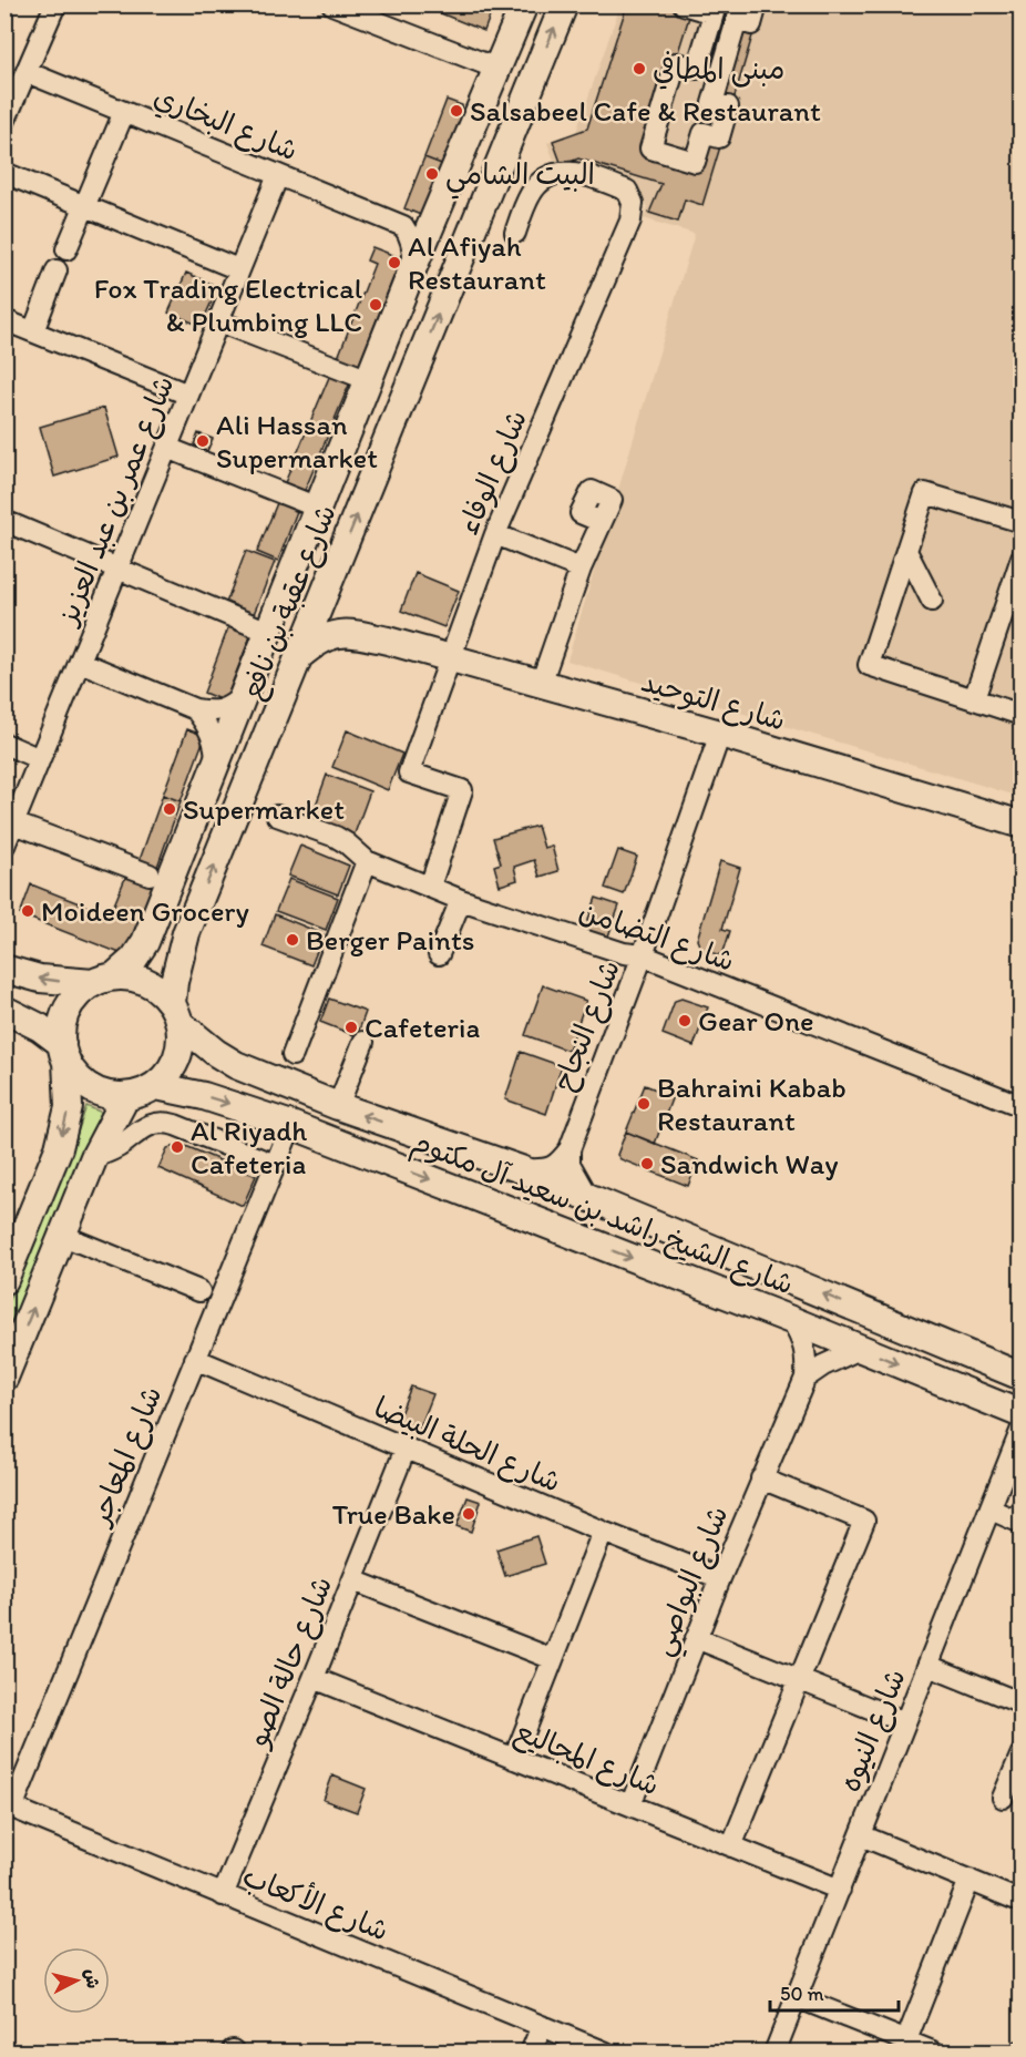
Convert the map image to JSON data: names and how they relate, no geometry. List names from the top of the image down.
{
  "streets": {
    "main road": ["شارع عقبة بن نافع", "شارع التوحيد", "شارع الشيخ راشد بن سعيد آل مكتوم"],
    "street": [
      "شارع البخاري",
      "شارع الوفاء",
      "شارع عمر بن عبد العزيز",
      "شارع التضامن",
      "شارع النجاح",
      "شارع الحلة البيضا",
      "شارع المعاجر",
      "شارع البواصي",
      "شارع حالة الصو",
      "شارع النيوه",
      "شارع المجاليع",
      "شارع الأكعاب"
    ]
  },
  "crossings": [
    ["شارع البخاري", "شارع عمر بن عبد العزيز"],
    ["شارع الوفاء", "شارع التوحيد"],
    ["شارع الوفاء", "شارع التضامن"],
    ["شارع عقبة بن نافع", "شارع التوحيد"],
    ["شارع عقبة بن نافع", "شارع الشيخ راشد بن سعيد آل مكتوم"],
    ["شارع التوحيد", "شارع النجاح"],
    ["شارع التضامن", "شارع النجاح"],
    ["شارع النجاح", "شارع الشيخ راشد بن سعيد آل مكتوم"],
    ["شارع الشيخ راشد بن سعيد آل مكتوم", "شارع المعاجر"],
    ["شارع الشيخ راشد بن سعيد آل مكتوم", "شارع البواصي"],
    ["شارع الحلة البيضا", "شارع المعاجر"],
    ["شارع الحلة البيضا", "شارع البواصي"],
    ["شارع الحلة البيضا", "شارع حالة الصو"],
    ["شارع المعاجر", "شارع الأكعاب"],
    ["شارع البواصي", "شارع المجاليع"],
    ["شارع حالة الصو", "شارع المجاليع"],
    ["شارع حالة الصو", "شارع الأكعاب"],
    ["شارع النيوه", "شارع المجاليع"]
  ],
  "places": [
    "مبنى المطافي",
    "Salsabeel Cafe & Restaurant",
    "البيت الشامي",
    "Al Afiyah Restaurant",
    "Fox Trading Electrical & Plumbing LLC",
    "Ali Hassan Supermarket",
    "Supermarket",
    "Moideen Grocery",
    "Berger Paints",
    "Gear One",
    "Cafeteria",
    "Bahraini Kabab Restaurant",
    "Al Riyadh Cafeteria",
    "Sandwich Way",
    "True Bake"
  ],
  "scale_bar": "50 m",
  "north": "right"
}
